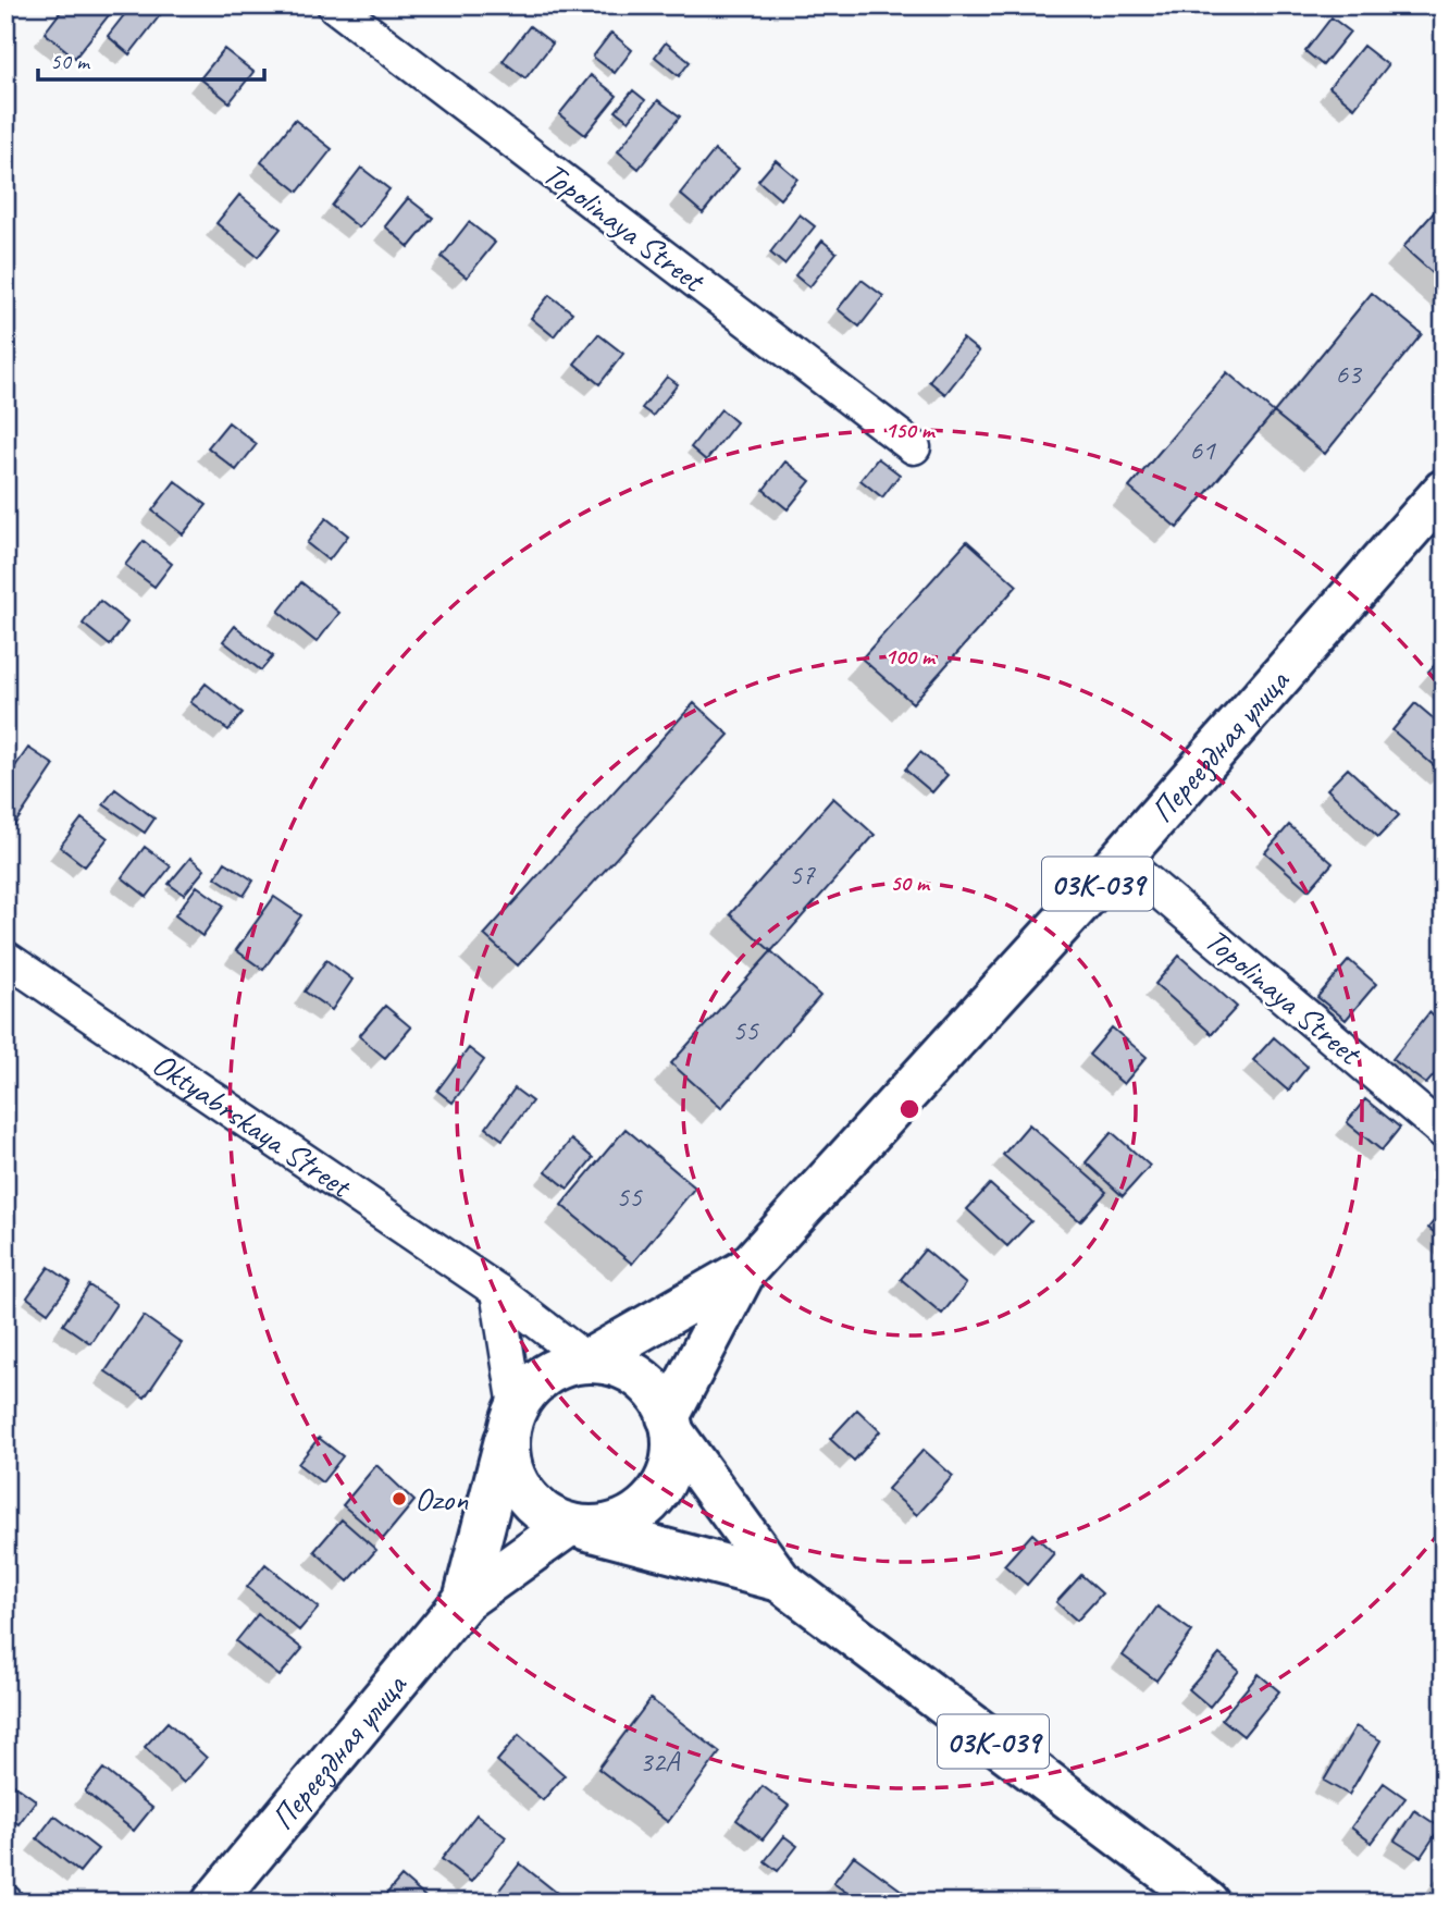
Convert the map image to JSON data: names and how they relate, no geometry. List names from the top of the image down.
{
  "streets": {
    "main road": ["Переездная улица", "03К-039"],
    "street": ["Topolinaya Street", "Oktyabrskaya Street"]
  },
  "crossings": [
    ["Topolinaya Street", "Переездная улица"],
    ["Переездная улица", "03К-039"],
    ["Переездная улица", "Oktyabrskaya Street"],
    ["03К-039", "Oktyabrskaya Street"]
  ],
  "places": ["Ozon"],
  "house_numbers": [
    "63",
    "61",
    "57",
    "55",
    "55",
    "32А"
  ],
  "scale_bar": "50 m",
  "rings": ["150 m", "100 m", "50 m"]
}
